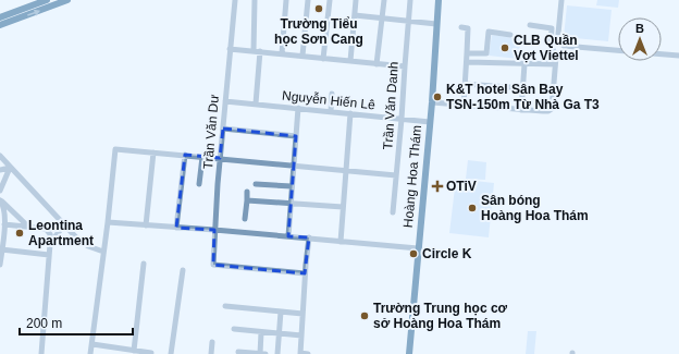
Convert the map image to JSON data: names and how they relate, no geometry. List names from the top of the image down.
{
  "streets": {
    "main road": ["Hoàng Hoa Thám"],
    "street": ["Nguyễn Hiến Lê", "Trần Văn Danh", "Trần Văn Dư"]
  },
  "crossings": [
    ["Nguyễn Hiến Lê", "Trần Văn Danh"],
    ["Nguyễn Hiến Lê", "Trần Văn Dư"],
    ["Nguyễn Hiến Lê", "Hoàng Hoa Thám"]
  ],
  "places": {
    "other": [
      "Trường Tiểu học Sơn Cang",
      "CLB Quần Vợt Viettel",
      "K&T hotel Sân Bay TSN-150m Từ Nhà Ga T3",
      "Sân bóng Hoàng Hoa Thám",
      "Leontina Apartment",
      "Circle K",
      "Trường Trung học cơ sở Hoàng Hoa Thám"
    ],
    "health": ["OTiV"]
  },
  "scale_bar": "200 m",
  "north": "top"
}
